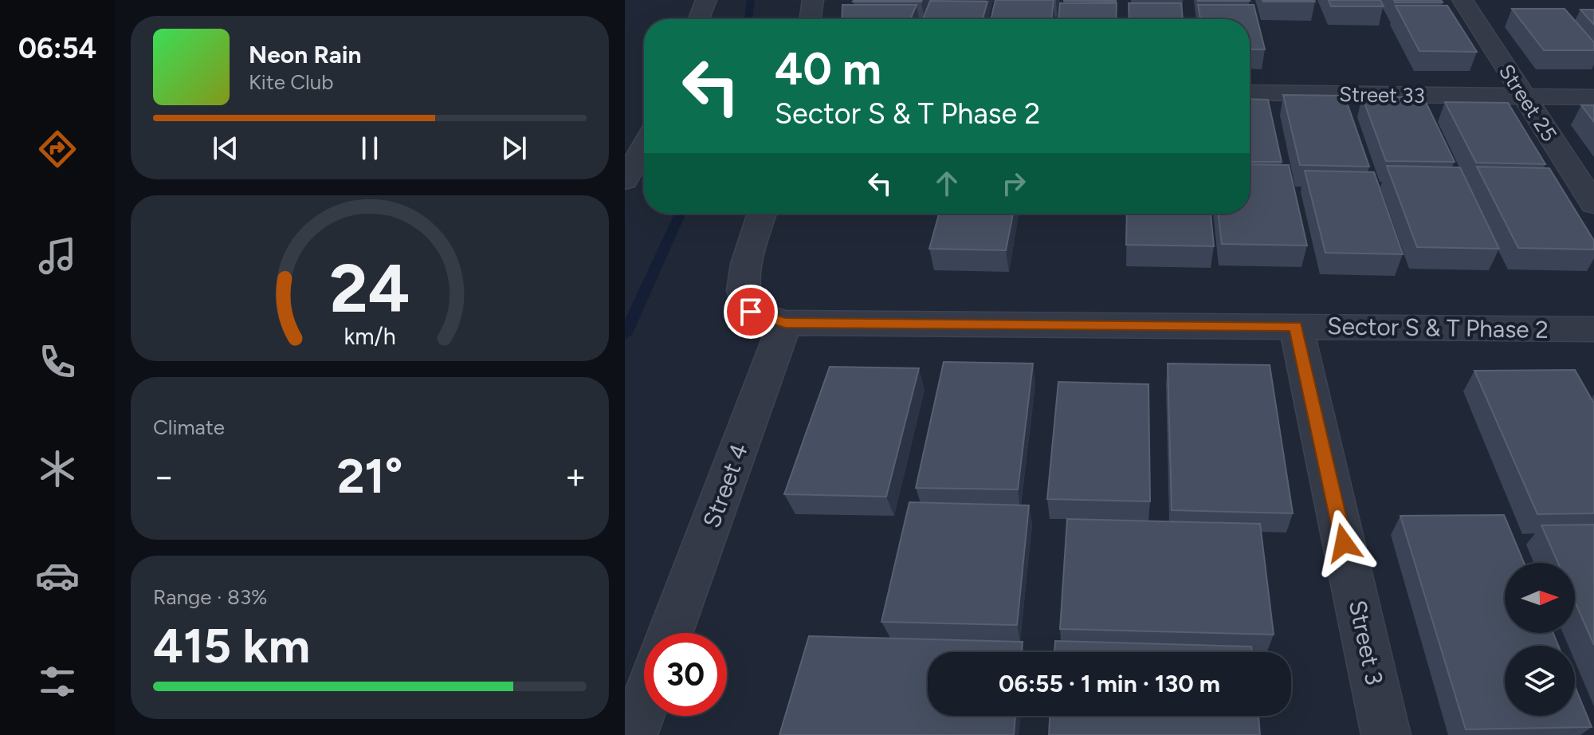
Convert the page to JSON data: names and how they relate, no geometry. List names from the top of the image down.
{
  "streets": {
    "street": [
      "Street 33",
      "Street 25",
      "Sector S & T Phase 2",
      "Street 4",
      "Street 3"
    ]
  },
  "crossings": [
    ["Street 33", "Street 25"],
    ["Sector S & T Phase 2", "Street 4"],
    ["Sector S & T Phase 2", "Street 3"]
  ],
  "north": "right",
  "page": {
    "tabs": "06:54",
    "turn": ["40 m", "Sector S & T Phase 2"],
    "song": ["Neon Rain", "Kite Club"],
    "tile": [
      "Climate",
      ["Range · 83%", "415 km"]
    ],
    "heat": ["−", "21°", "+"],
    "limit": "30",
    "trip": "06:55 · 1 min · 130 m",
    "gauge": ["24", "km/h"]
  }
}
